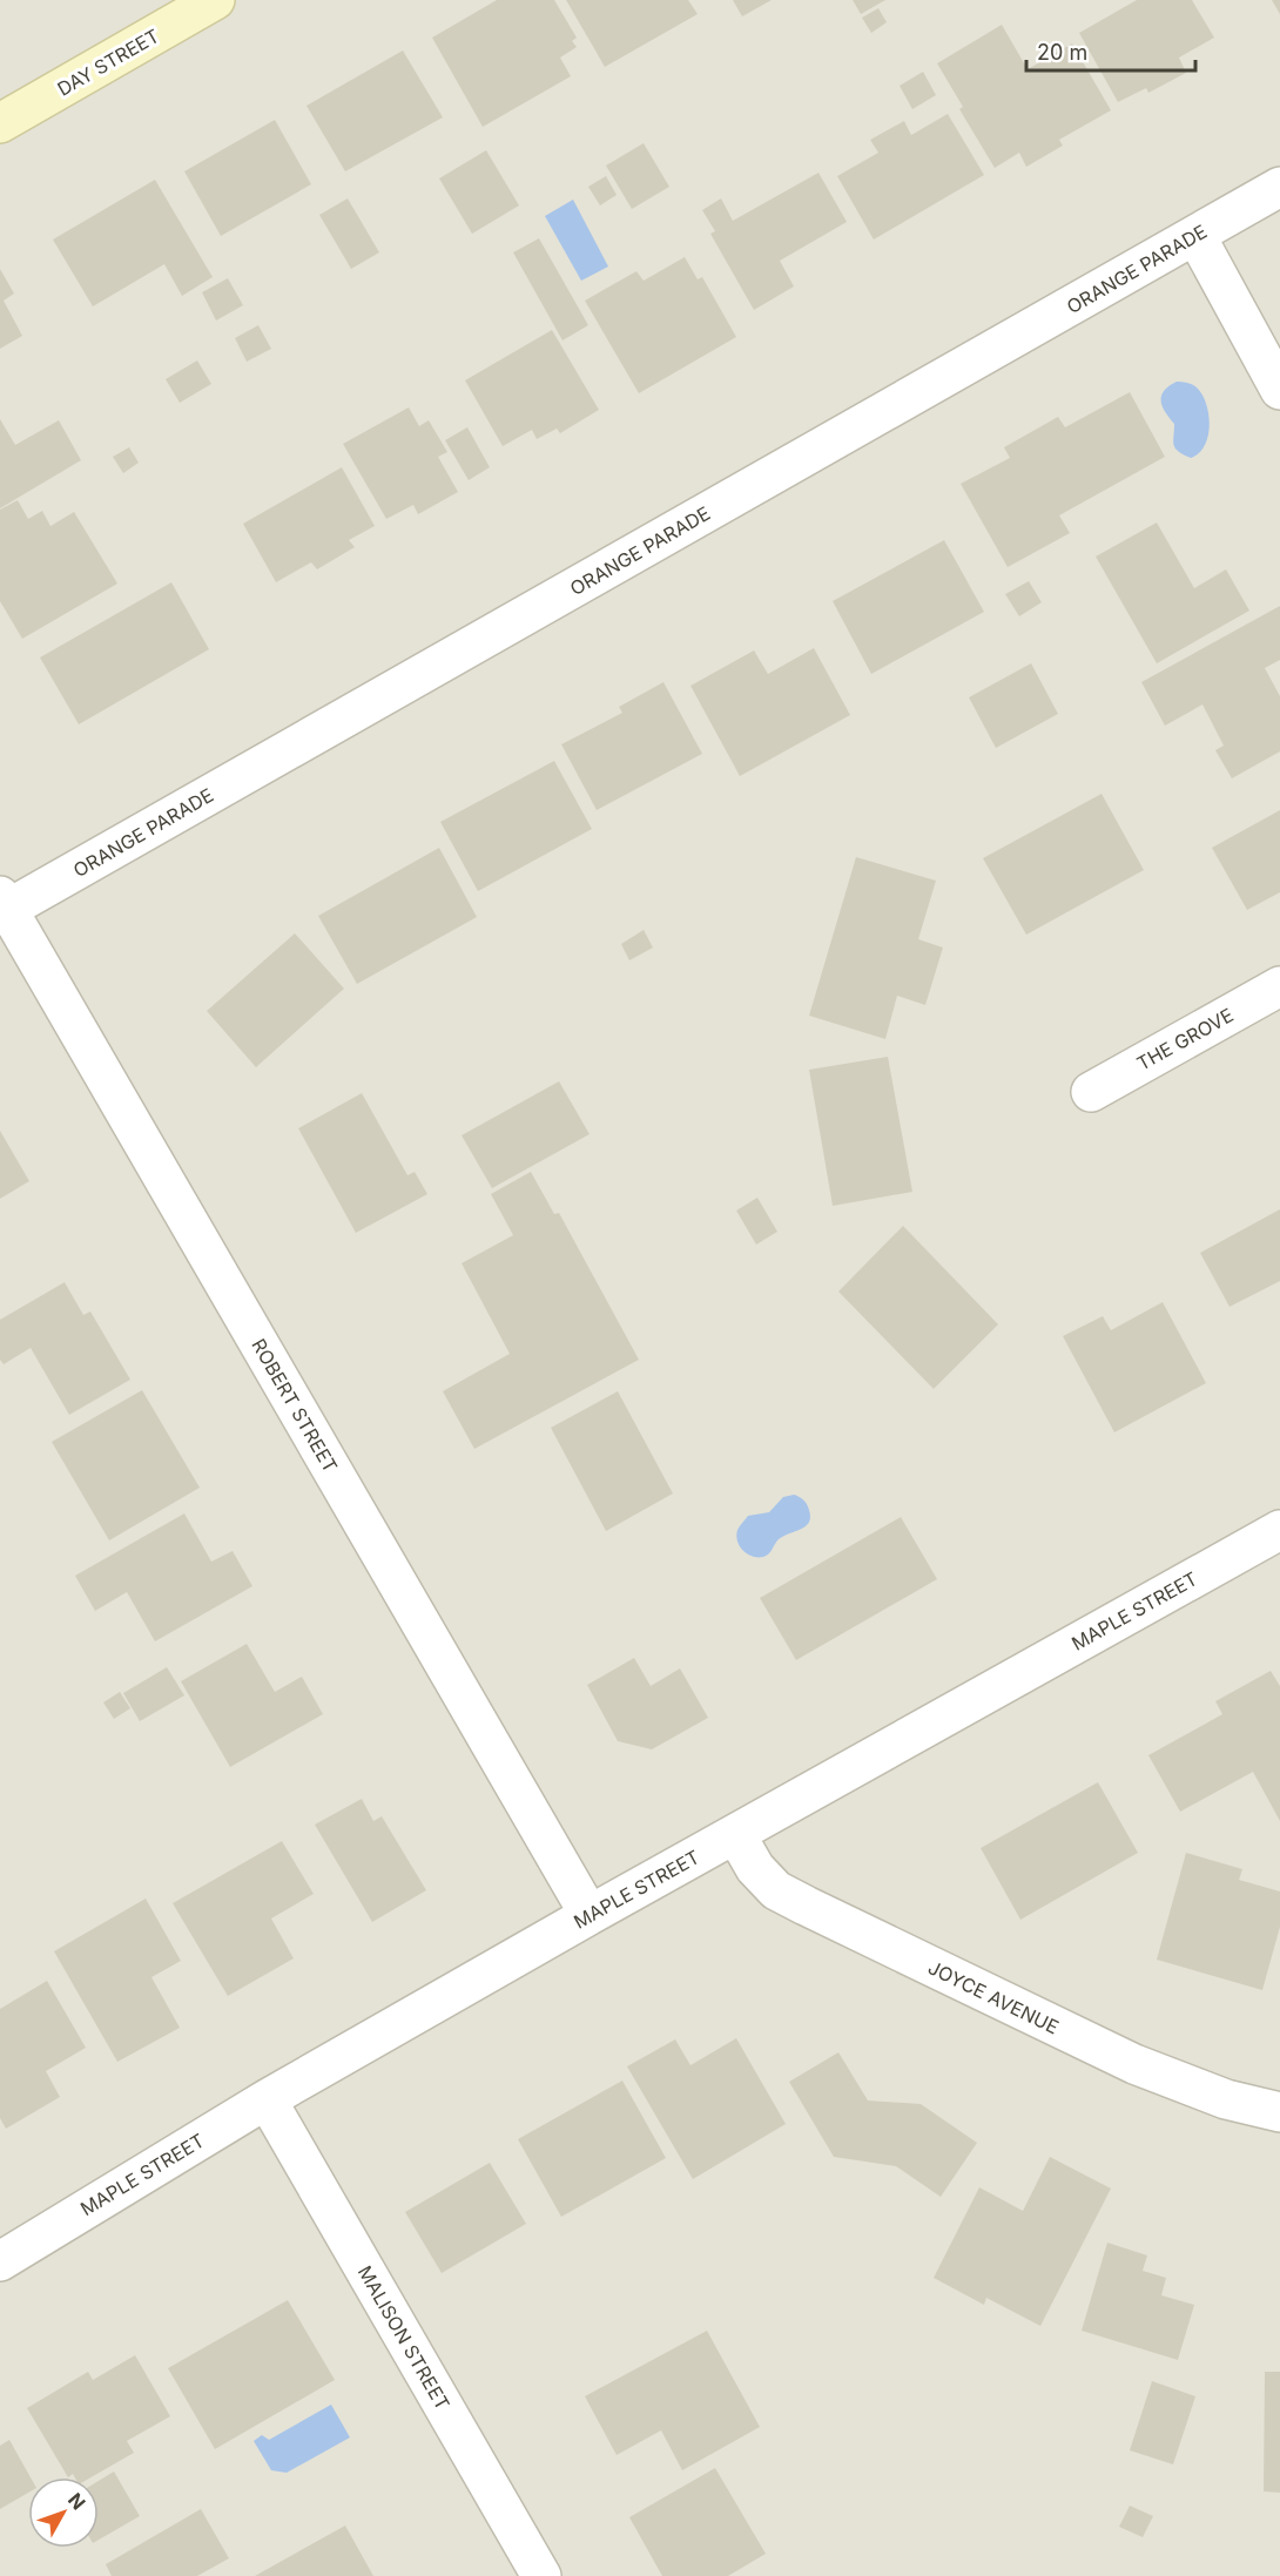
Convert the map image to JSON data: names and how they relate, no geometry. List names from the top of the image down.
{
  "streets": {
    "street": [
      "DAY STREET",
      "ORANGE PARADE",
      "THE GROVE",
      "ROBERT STREET",
      "MAPLE STREET",
      "JOYCE AVENUE",
      "MALISON STREET"
    ]
  },
  "crossings": [
    ["ORANGE PARADE", "ROBERT STREET"],
    ["ROBERT STREET", "MAPLE STREET"],
    ["MAPLE STREET", "JOYCE AVENUE"],
    ["MAPLE STREET", "MALISON STREET"]
  ],
  "scale_bar": "20 m",
  "north": "top right"
}
